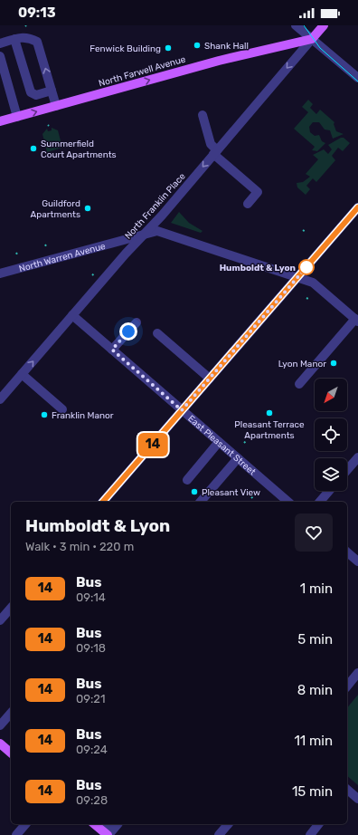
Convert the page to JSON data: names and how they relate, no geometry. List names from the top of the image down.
{
  "streets": {
    "main road": ["North Farwell Avenue", "North Franklin Place"],
    "street": ["North Warren Avenue", "East Pleasant Street"]
  },
  "crossings": [
    ["North Farwell Avenue", "North Franklin Place"],
    ["North Franklin Place", "North Warren Avenue"],
    ["North Franklin Place", "East Pleasant Street"]
  ],
  "one_way": ["North Farwell Avenue"],
  "places": [
    "Shank Hall",
    "Fenwick Building",
    "Summerfield Court Apartments",
    "Guildford Apartments",
    "Humboldt & Lyon",
    "Lyon Manor",
    "Pleasant Terrace Apartments",
    "Franklin Manor",
    "Pleasant View"
  ],
  "lines": ["bus line 14"],
  "north": "bottom left",
  "page": {
    "status": "09:13",
    "on_map": "14",
    "heading": ["Humboldt & Lyon", "Walk · 3 min · 220 m"],
    "list": [
      {
        "mark": "14",
        "name": "Bus",
        "note": "09:14",
        "value": "1 min"
      },
      {
        "mark": "14",
        "name": "Bus",
        "note": "09:18",
        "value": "5 min"
      },
      {
        "mark": "14",
        "name": "Bus",
        "note": "09:21",
        "value": "8 min"
      },
      {
        "mark": "14",
        "name": "Bus",
        "note": "09:24",
        "value": "11 min"
      },
      {
        "mark": "14",
        "name": "Bus",
        "note": "09:28",
        "value": "15 min"
      }
    ]
  }
}
